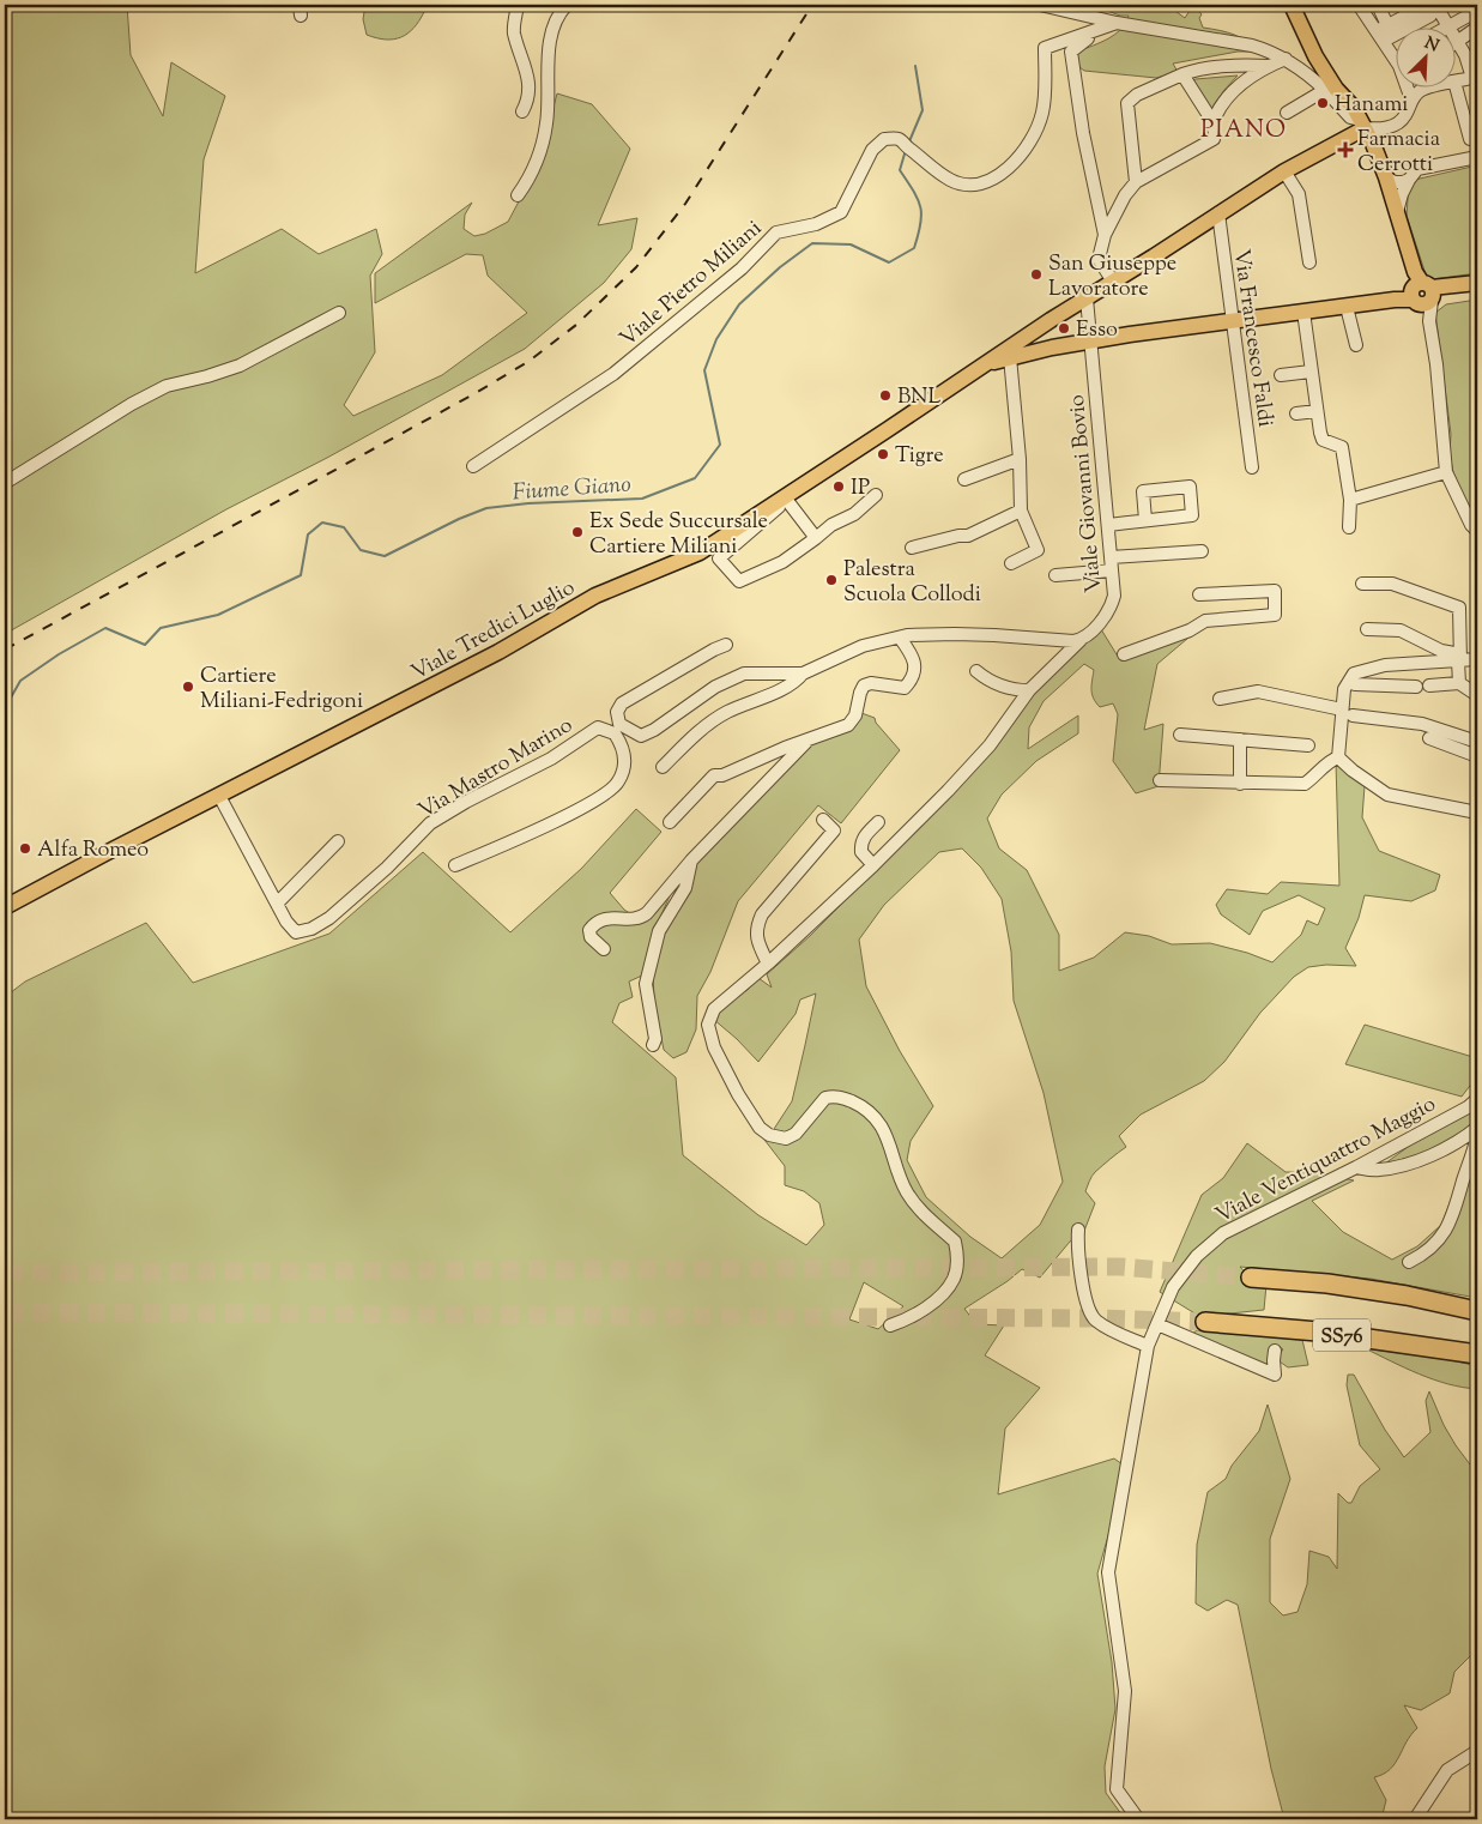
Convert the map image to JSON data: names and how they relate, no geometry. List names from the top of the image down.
{
  "streets": {
    "highway": ["SS76"],
    "main road": ["Viale Tredici Luglio"],
    "street": [
      "Viale Pietro Miliani",
      "Via Francesco Faldi",
      "Viale Giovanni Bovio",
      "Via Mastro Marino",
      "Viale Ventiquattro Maggio"
    ]
  },
  "crossings": [
    ["Viale Tredici Luglio", "Via Mastro Marino"]
  ],
  "districts": ["PIANO"],
  "water": ["Fiume Giano"],
  "places": {
    "other": [
      "Hanami",
      "San Giuseppe Lavoratore",
      "Esso",
      "BNL",
      "Tigre",
      "IP",
      "Ex Sede Succursale Cartiere Miliani",
      "Palestra Scuola Collodi",
      "Cartiere Miliani-Fedrigoni",
      "Alfa Romeo"
    ],
    "health": ["Farmacia Cerrotti"]
  },
  "north": "top right"
}
